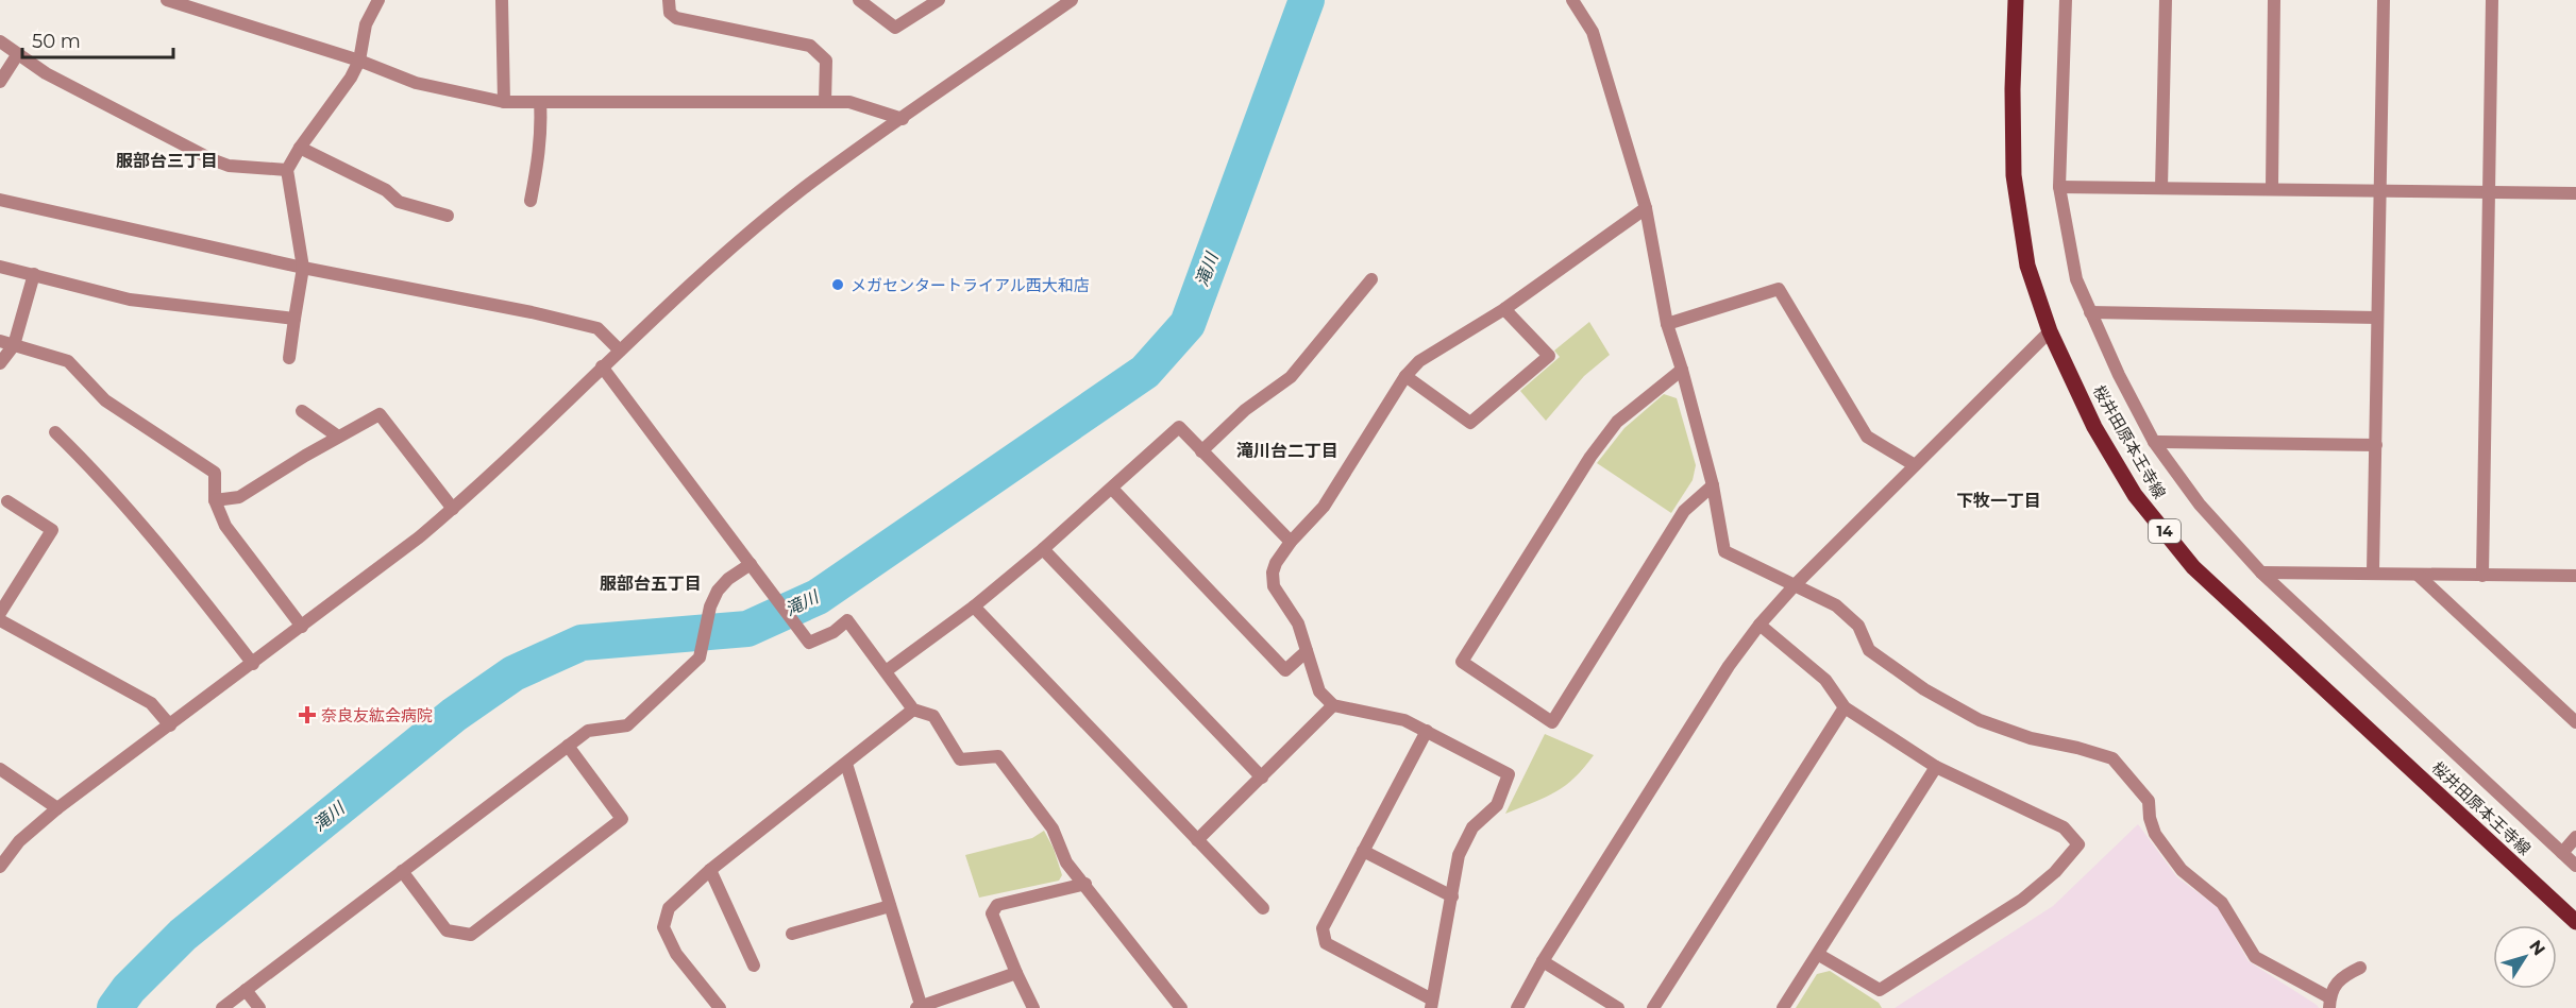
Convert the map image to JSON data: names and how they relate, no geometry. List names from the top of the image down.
{
  "streets": {
    "main road": ["桜井田原本王寺線", "14"]
  },
  "districts": [
    "服部台三丁目",
    "滝川台二丁目",
    "下牧一丁目",
    "服部台五丁目"
  ],
  "water": ["滝川"],
  "places": {
    "other": ["メガセンタートライアル西大和店"],
    "health": ["奈良友紘会病院"]
  },
  "scale_bar": "50 m",
  "north": "top right"
}
